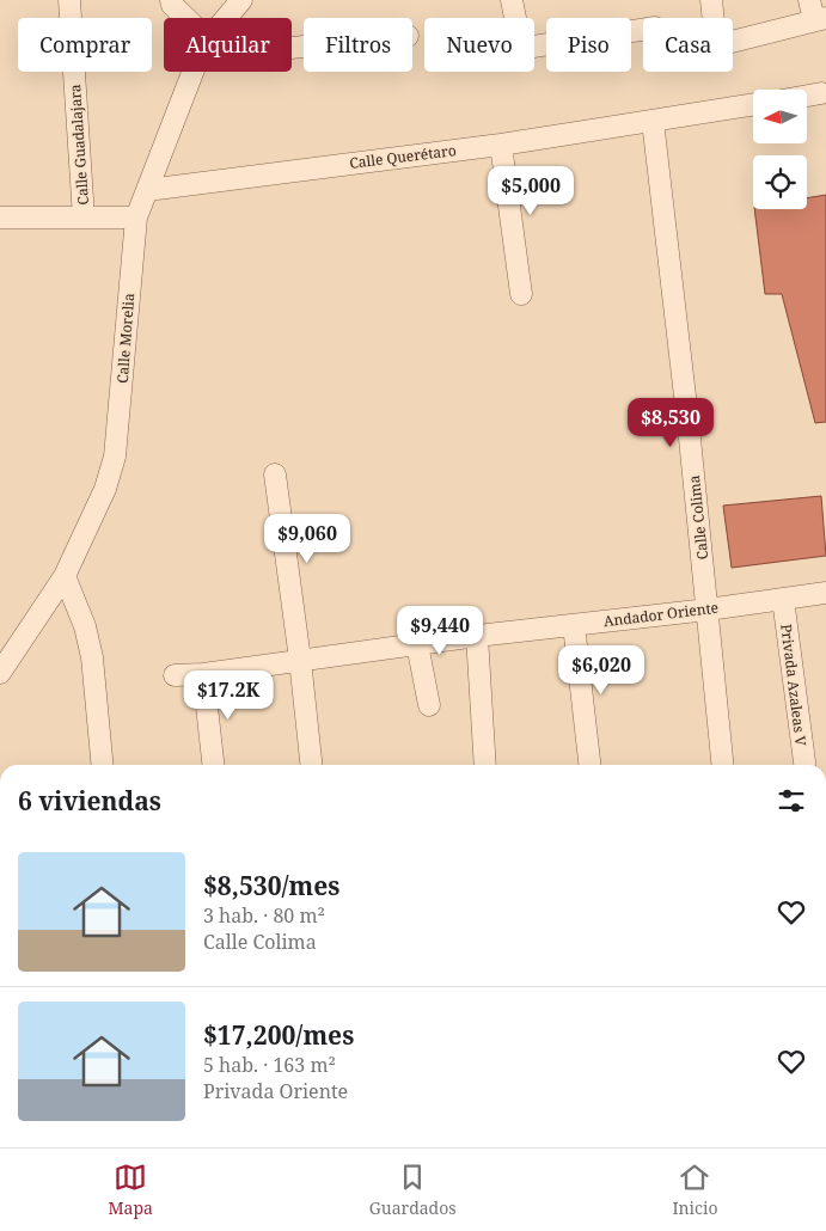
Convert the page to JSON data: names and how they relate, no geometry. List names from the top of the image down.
{
  "streets": {
    "street": [
      "Calle Guadalajara",
      "Calle Querétaro",
      "Calle Morelia",
      "Calle Colima",
      "Andador Oriente",
      "Privada Azaleas V"
    ]
  },
  "crossings": [
    ["Calle Querétaro", "Calle Morelia"],
    ["Calle Querétaro", "Calle Colima"],
    ["Calle Colima", "Andador Oriente"],
    ["Andador Oriente", "Privada Azaleas V"]
  ],
  "north": "left",
  "page": {
    "chip": [
      "Comprar",
      "Alquilar",
      "Filtros",
      "Nuevo",
      "Piso",
      "Casa"
    ],
    "price": [
      "$5,000",
      "$8,530",
      "$9,060",
      "$9,440",
      "$6,020",
      "$17.2K"
    ],
    "heading": "6 viviendas",
    "list": [
      {
        "name": "$8,530/mes",
        "note": "3 hab. · 80 m² · Calle Colima"
      },
      {
        "name": "$17,200/mes",
        "note": "5 hab. · 163 m² · Privada Oriente"
      }
    ],
    "tabs": ["Mapa", "Guardados", "Inicio"]
  }
}
